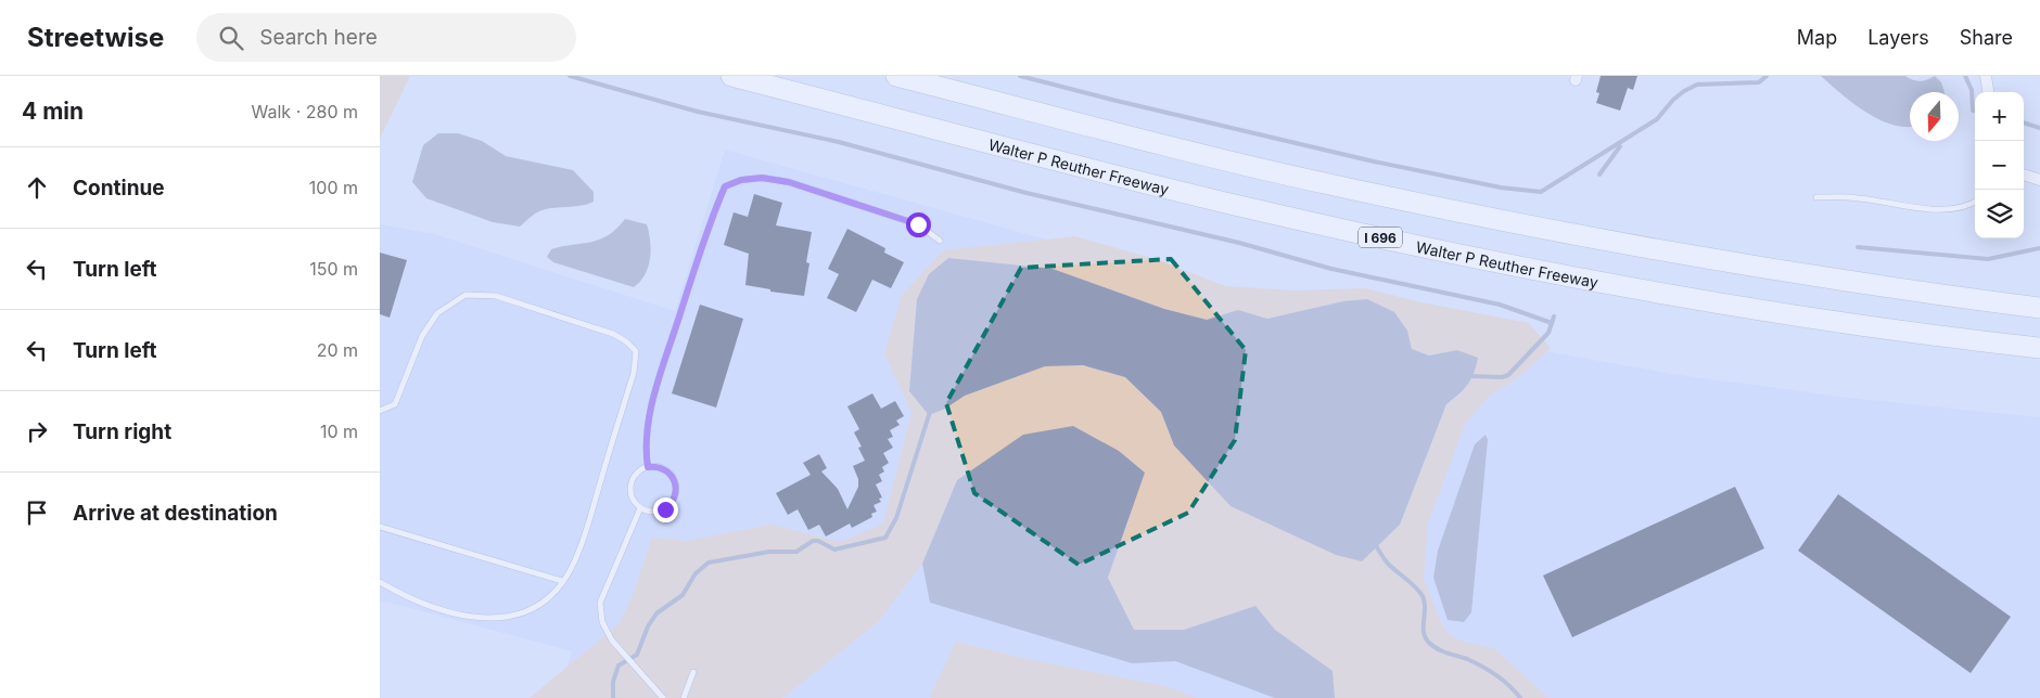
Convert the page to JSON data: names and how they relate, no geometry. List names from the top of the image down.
{
  "streets": {
    "highway": ["Walter P Reuther Freeway", "I 696"]
  },
  "north": "bottom",
  "page": {
    "header": "Streetwise",
    "search": "Search here",
    "nav": ["Map", "Layers", "Share"],
    "heading": ["4 min", "Walk · 280 m"],
    "map_buttons": ["+", "−"],
    "list": [
      ["Continue", "100 m"],
      ["Turn left", "150 m"],
      ["Turn left", "20 m"],
      ["Turn right", "10 m"],
      "Arrive at destination"
    ]
  }
}
